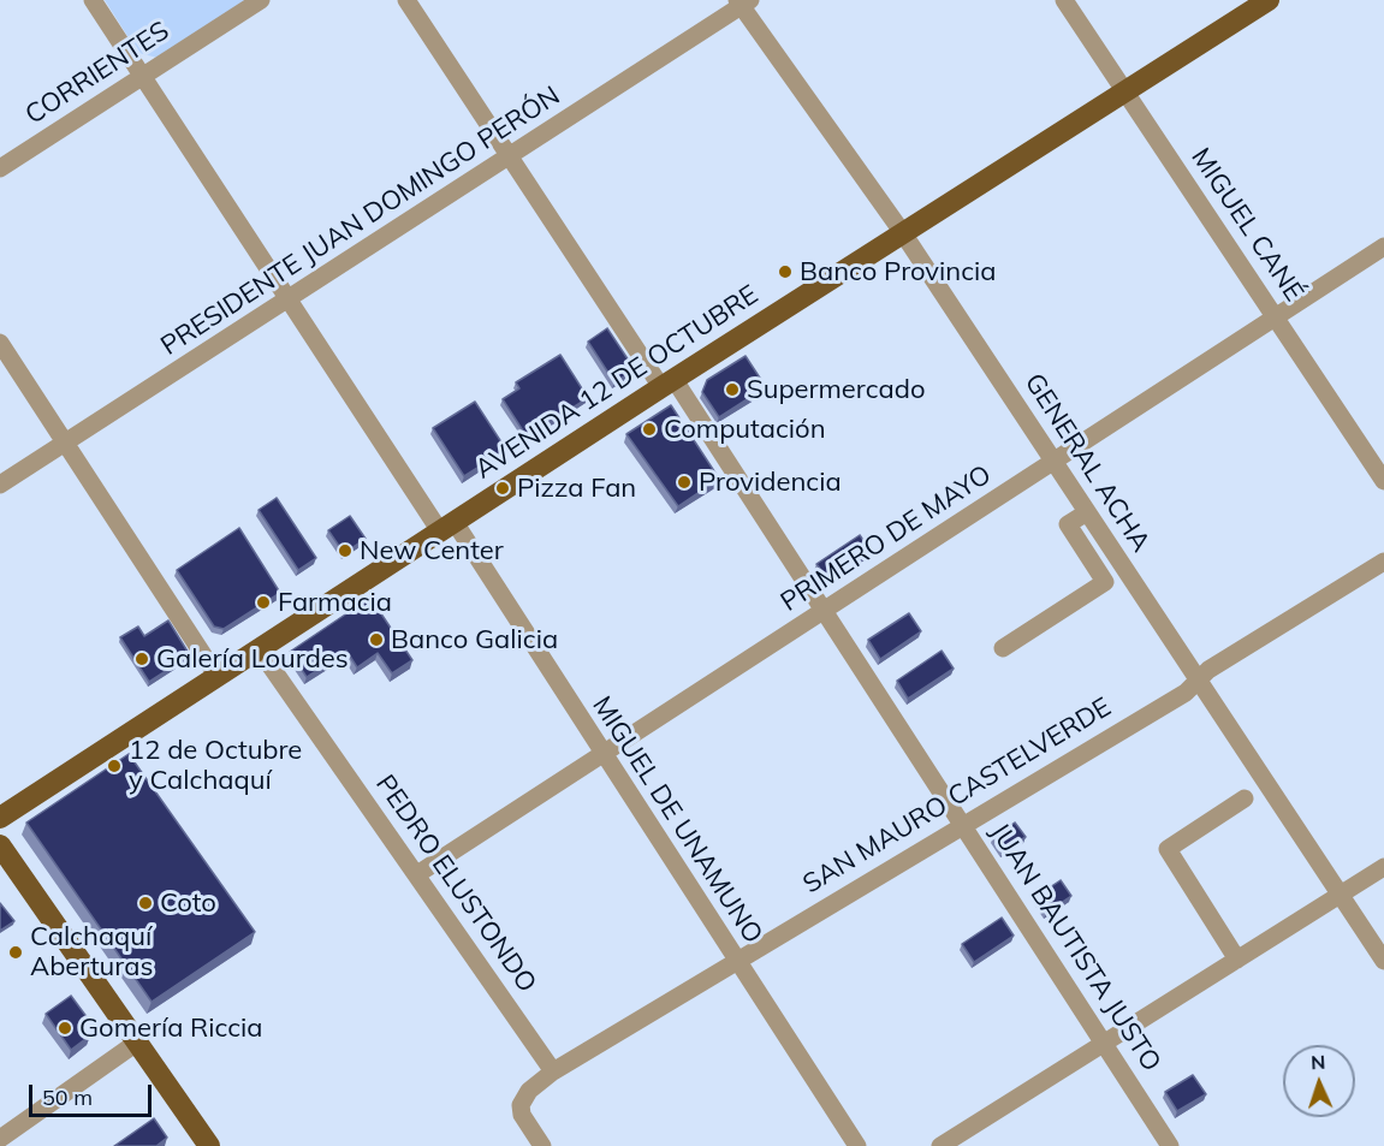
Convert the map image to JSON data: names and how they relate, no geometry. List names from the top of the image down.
{
  "streets": {
    "main road": ["AVENIDA 12 DE OCTUBRE"],
    "street": [
      "CORRIENTES",
      "PRESIDENTE JUAN DOMINGO PERÓN",
      "MIGUEL CANÉ",
      "GENERAL ACHA",
      "PRIMERO DE MAYO",
      "SAN MAURO CASTELVERDE",
      "MIGUEL DE UNAMUNO",
      "PEDRO ELUSTONDO",
      "JUAN BAUTISTA JUSTO"
    ]
  },
  "crossings": [
    ["CORRIENTES", "MIGUEL DE UNAMUNO"],
    ["PRESIDENTE JUAN DOMINGO PERÓN", "GENERAL ACHA"],
    ["PRESIDENTE JUAN DOMINGO PERÓN", "MIGUEL DE UNAMUNO"],
    ["PRESIDENTE JUAN DOMINGO PERÓN", "JUAN BAUTISTA JUSTO"],
    ["MIGUEL CANÉ", "AVENIDA 12 DE OCTUBRE"],
    ["MIGUEL CANÉ", "PRIMERO DE MAYO"],
    ["AVENIDA 12 DE OCTUBRE", "GENERAL ACHA"],
    ["AVENIDA 12 DE OCTUBRE", "MIGUEL DE UNAMUNO"],
    ["AVENIDA 12 DE OCTUBRE", "PEDRO ELUSTONDO"],
    ["AVENIDA 12 DE OCTUBRE", "JUAN BAUTISTA JUSTO"],
    ["GENERAL ACHA", "PRIMERO DE MAYO"],
    ["GENERAL ACHA", "SAN MAURO CASTELVERDE"],
    ["PRIMERO DE MAYO", "MIGUEL DE UNAMUNO"],
    ["PRIMERO DE MAYO", "PEDRO ELUSTONDO"],
    ["PRIMERO DE MAYO", "JUAN BAUTISTA JUSTO"],
    ["SAN MAURO CASTELVERDE", "MIGUEL DE UNAMUNO"],
    ["SAN MAURO CASTELVERDE", "PEDRO ELUSTONDO"],
    ["SAN MAURO CASTELVERDE", "JUAN BAUTISTA JUSTO"]
  ],
  "places": [
    "Banco Provincia",
    "Supermercado",
    "Computación",
    "Providencia",
    "Pizza Fan",
    "New Center",
    "Farmacia",
    "Banco Galicia",
    "Galería Lourdes",
    "12 de Octubre y Calchaquí",
    "Coto",
    "Calchaquí Aberturas",
    "Gomería Riccia"
  ],
  "scale_bar": "50 m",
  "north": "top"
}
